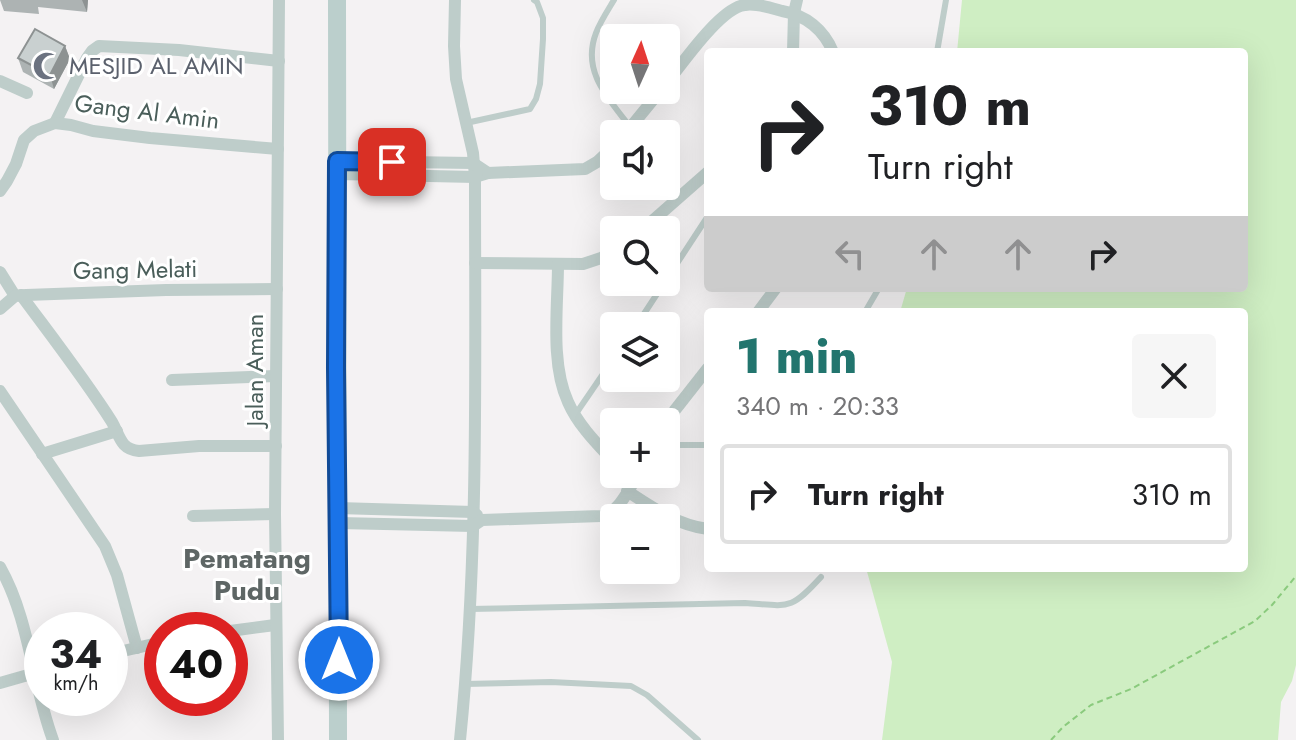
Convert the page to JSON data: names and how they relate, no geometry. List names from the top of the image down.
{
  "streets": {
    "street": ["Gang Al Amin", "Gang Melati", "Jalan Aman"]
  },
  "crossings": [
    ["Gang Al Amin", "Jalan Aman"],
    ["Gang Melati", "Jalan Aman"]
  ],
  "districts": ["Pematang Pudu"],
  "places": {
    "mosque": ["MESJID AL AMIN"]
  },
  "north": "top",
  "page": {
    "map_buttons": ["+", "−"],
    "turn": ["310 m", "Turn right"],
    "heading": ["1 min", "340 m · 20:33"],
    "list": [
      {
        "name": "Turn right",
        "value": "310 m"
      }
    ],
    "speed": "34 km/h",
    "limit": "40"
  }
}
